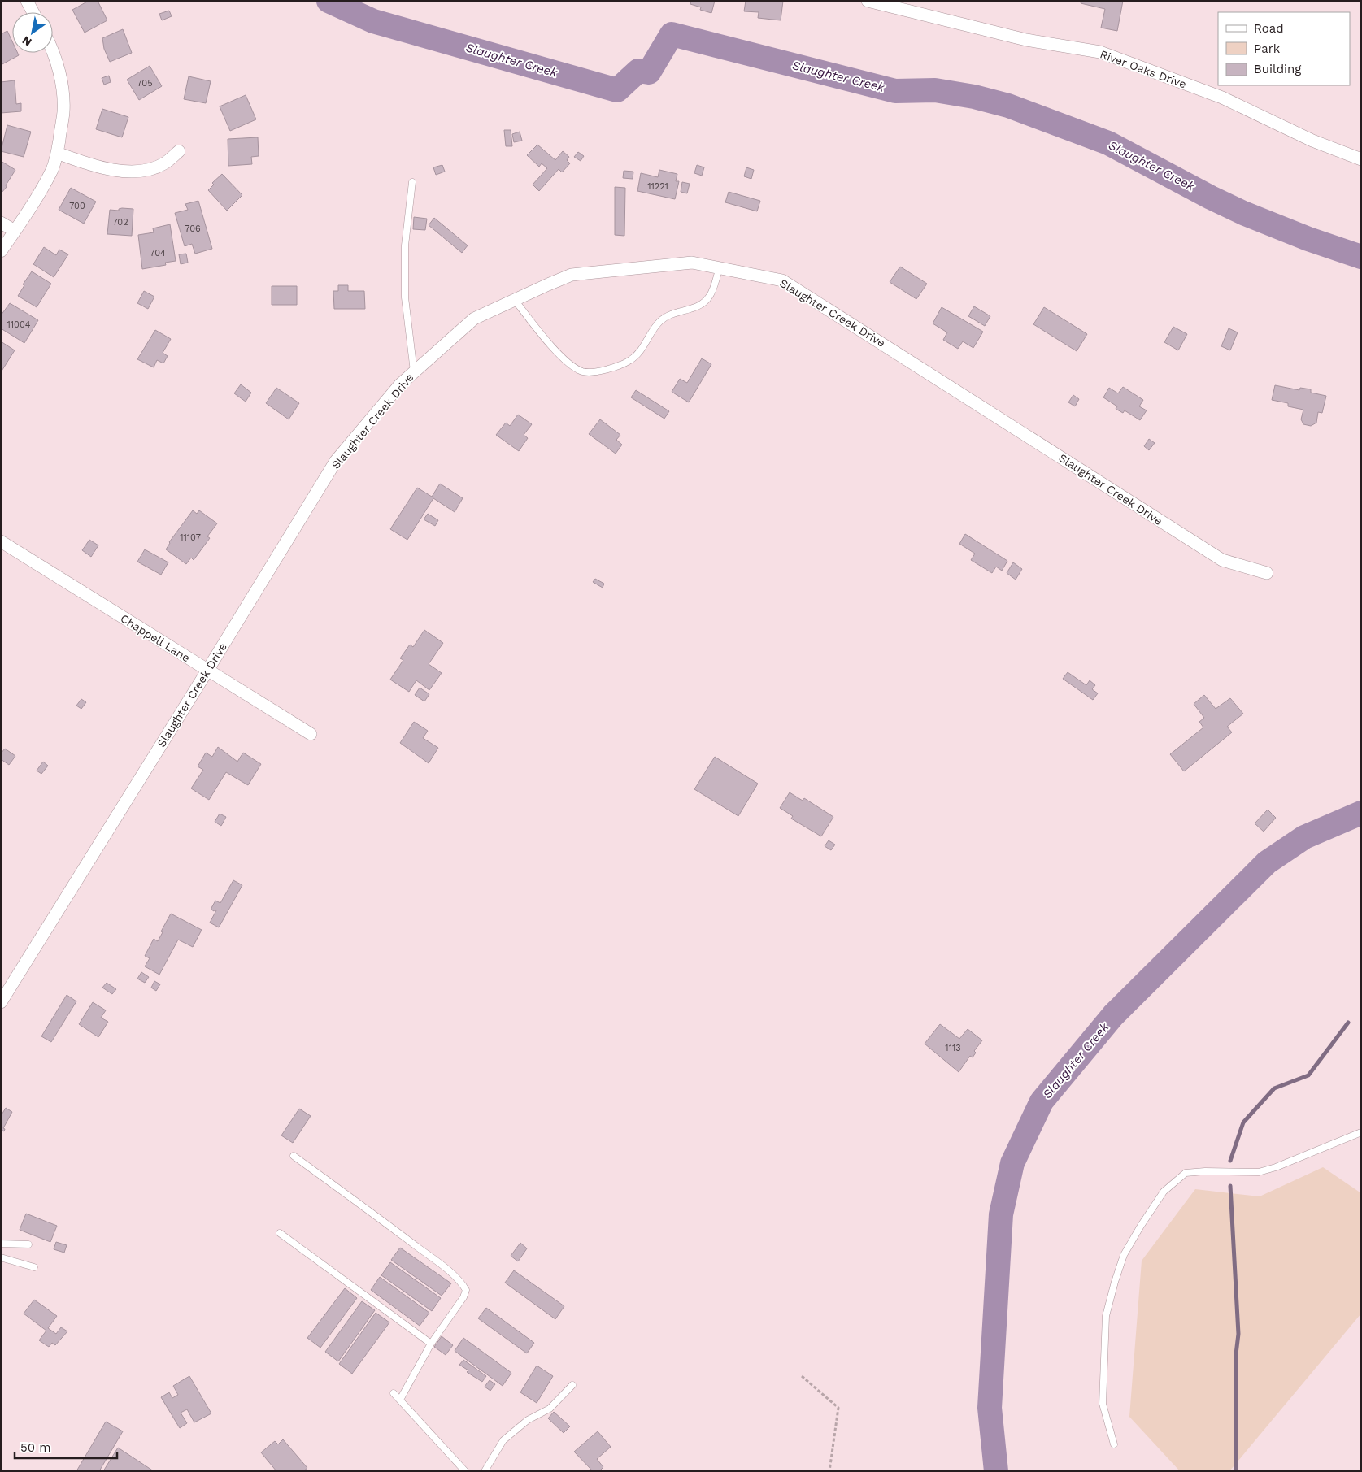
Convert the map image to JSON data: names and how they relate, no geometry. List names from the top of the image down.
{
  "streets": {
    "street": ["River Oaks Drive", "Slaughter Creek Drive", "Chappell Lane"]
  },
  "crossings": [
    ["Slaughter Creek Drive", "Chappell Lane"]
  ],
  "water": ["Slaughter Creek"],
  "house_numbers": [
    "705",
    "11221",
    "700",
    "702",
    "706",
    "704",
    "11004",
    "11107",
    "1113"
  ],
  "legend": ["Road", "Park", "Building"],
  "scale_bar": "50 m",
  "north": "bottom left"
}
